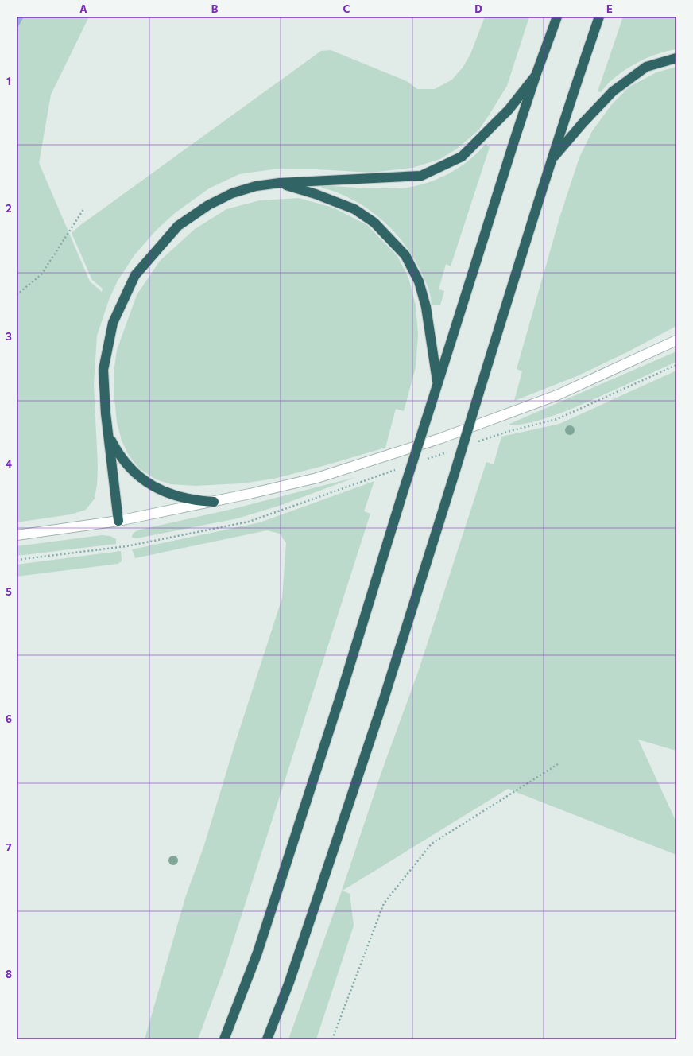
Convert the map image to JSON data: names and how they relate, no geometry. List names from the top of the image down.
{
  "grid": {
    "columns": [
      "A",
      "B",
      "C",
      "D",
      "E"
    ],
    "rows": [
      "1",
      "2",
      "3",
      "4",
      "5",
      "6",
      "7",
      "8"
    ]
  }
}
